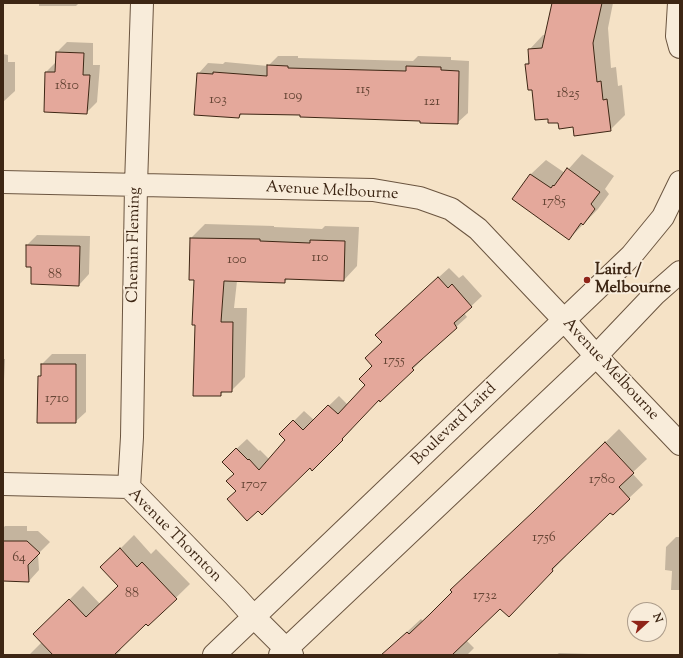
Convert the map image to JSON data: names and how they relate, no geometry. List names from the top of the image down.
{
  "streets": {
    "street": [
      "Avenue Melbourne",
      "Chemin Fleming",
      "Boulevard Laird",
      "Avenue Thornton"
    ]
  },
  "crossings": [
    ["Avenue Melbourne", "Chemin Fleming"],
    ["Avenue Melbourne", "Boulevard Laird"],
    ["Chemin Fleming", "Avenue Thornton"],
    ["Boulevard Laird", "Avenue Thornton"]
  ],
  "places": ["Laird / Melbourne"],
  "house_numbers": [
    "1810",
    "115",
    "1825",
    "109",
    "103",
    "121",
    "1785",
    "110",
    "100",
    "88",
    "1755",
    "1710",
    "1780",
    "1707",
    "1756",
    "64",
    "88",
    "1732"
  ],
  "north": "right"
}
